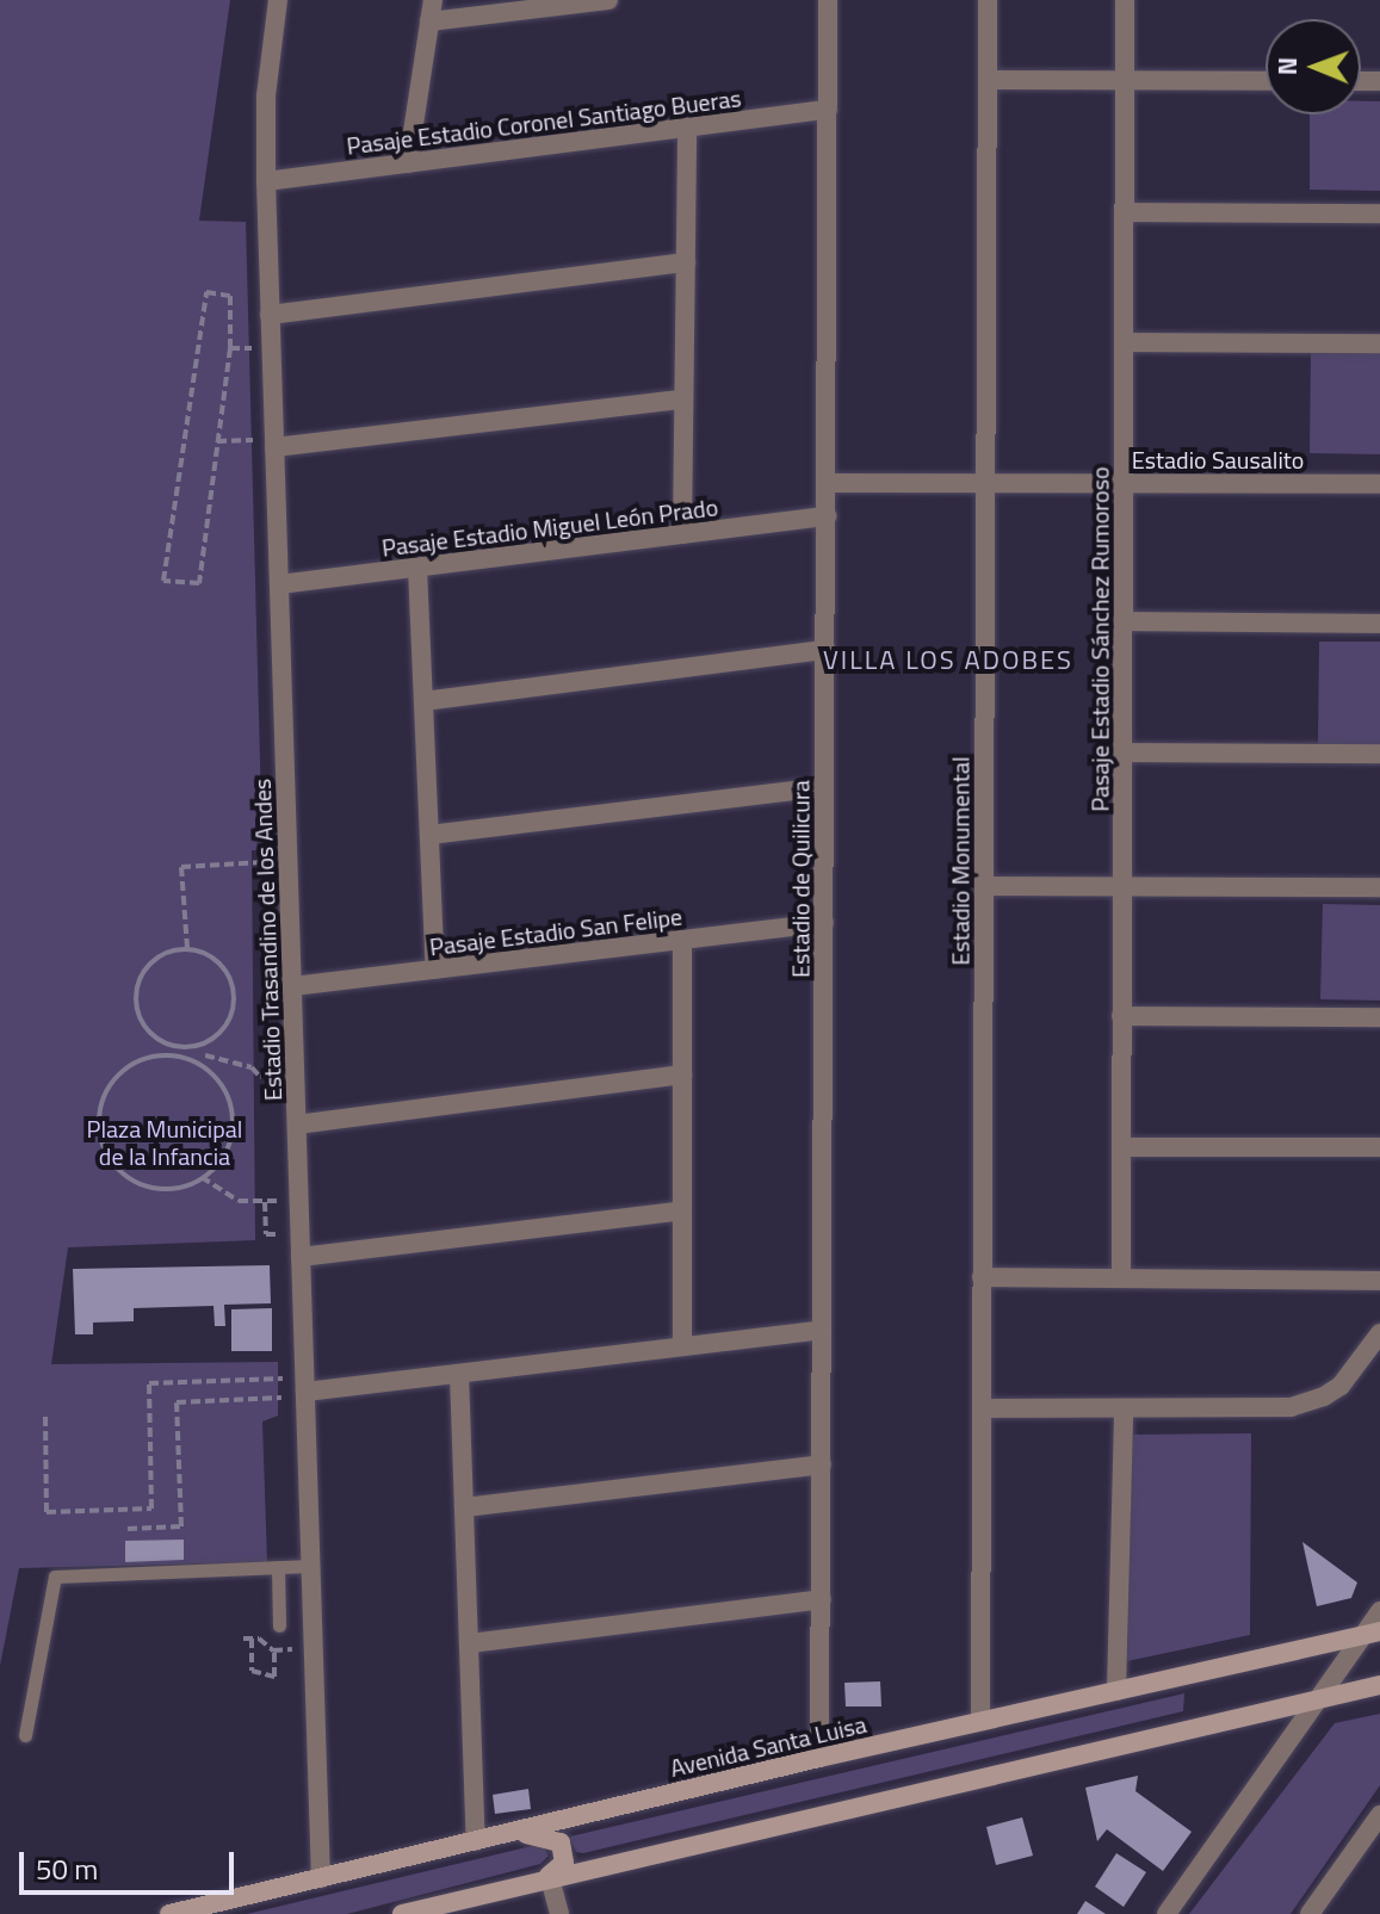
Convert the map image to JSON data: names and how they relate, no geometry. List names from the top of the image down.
{
  "streets": {
    "main road": ["Avenida Santa Luisa"],
    "street": [
      "Pasaje Estadio Coronel Santiago Bueras",
      "Estadio Sausalito",
      "Pasaje Estadio Miguel León Prado",
      "Pasaje Estadio Sánchez Rumoroso",
      "Estadio Monumental",
      "Estadio de Quilicura",
      "Pasaje Estadio San Felipe",
      "Estadio Trasandino de los Andes"
    ]
  },
  "crossings": [
    ["Pasaje Estadio Coronel Santiago Bueras", "Estadio de Quilicura"],
    ["Pasaje Estadio Coronel Santiago Bueras", "Estadio Trasandino de los Andes"],
    ["Estadio Sausalito", "Pasaje Estadio Sánchez Rumoroso"],
    ["Estadio Sausalito", "Estadio Monumental"],
    ["Estadio Sausalito", "Estadio de Quilicura"],
    ["Pasaje Estadio Miguel León Prado", "Estadio de Quilicura"],
    ["Pasaje Estadio Miguel León Prado", "Estadio Trasandino de los Andes"],
    ["Estadio Monumental", "Avenida Santa Luisa"],
    ["Estadio de Quilicura", "Pasaje Estadio San Felipe"],
    ["Estadio de Quilicura", "Avenida Santa Luisa"],
    ["Pasaje Estadio San Felipe", "Estadio Trasandino de los Andes"],
    ["Estadio Trasandino de los Andes", "Avenida Santa Luisa"]
  ],
  "districts": ["VILLA LOS ADOBES"],
  "parks": ["Plaza Municipal de la Infancia"],
  "scale_bar": "50 m",
  "north": "left"
}
